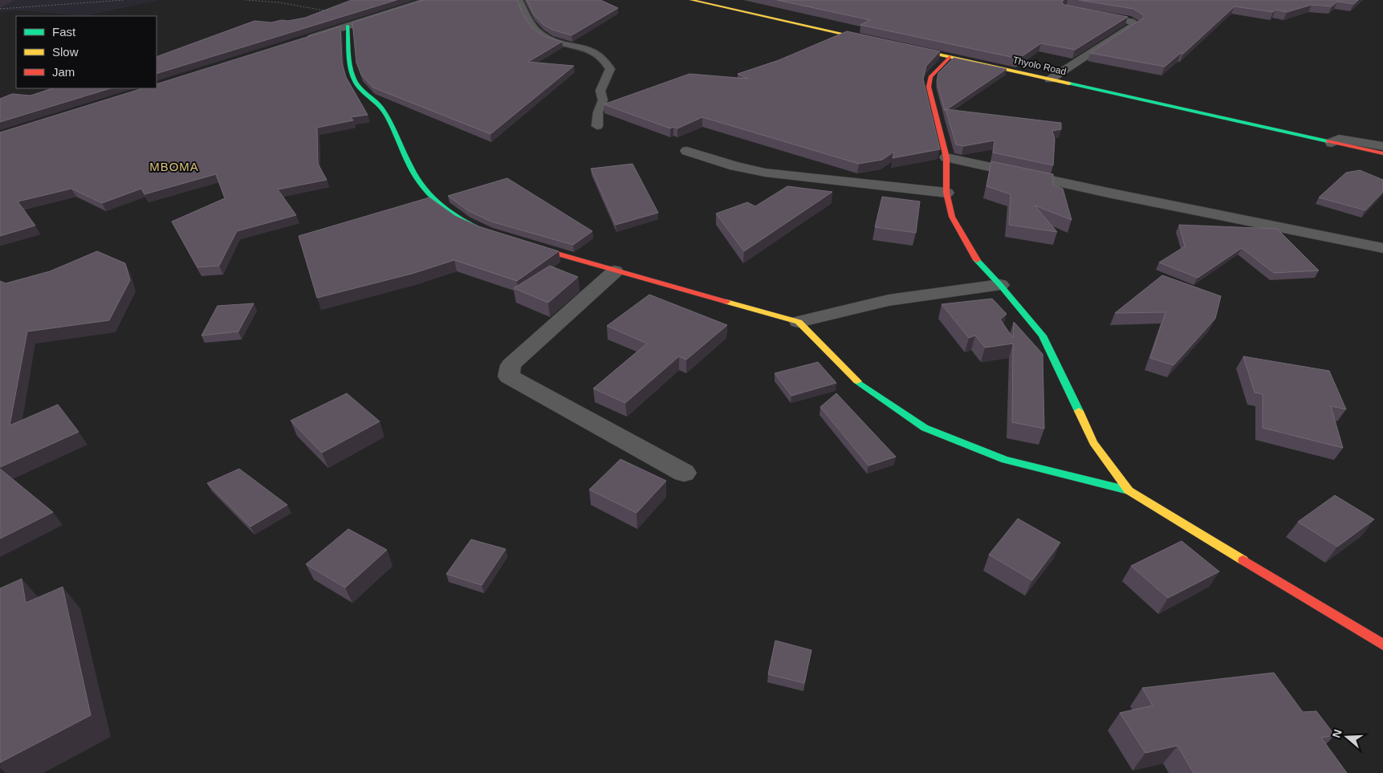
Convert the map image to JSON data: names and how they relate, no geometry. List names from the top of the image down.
{
  "streets": {
    "main road": ["Thyolo Road"]
  },
  "districts": ["MBOMA"],
  "legend": ["Fast", "Slow", "Jam"],
  "north": "left"
}
